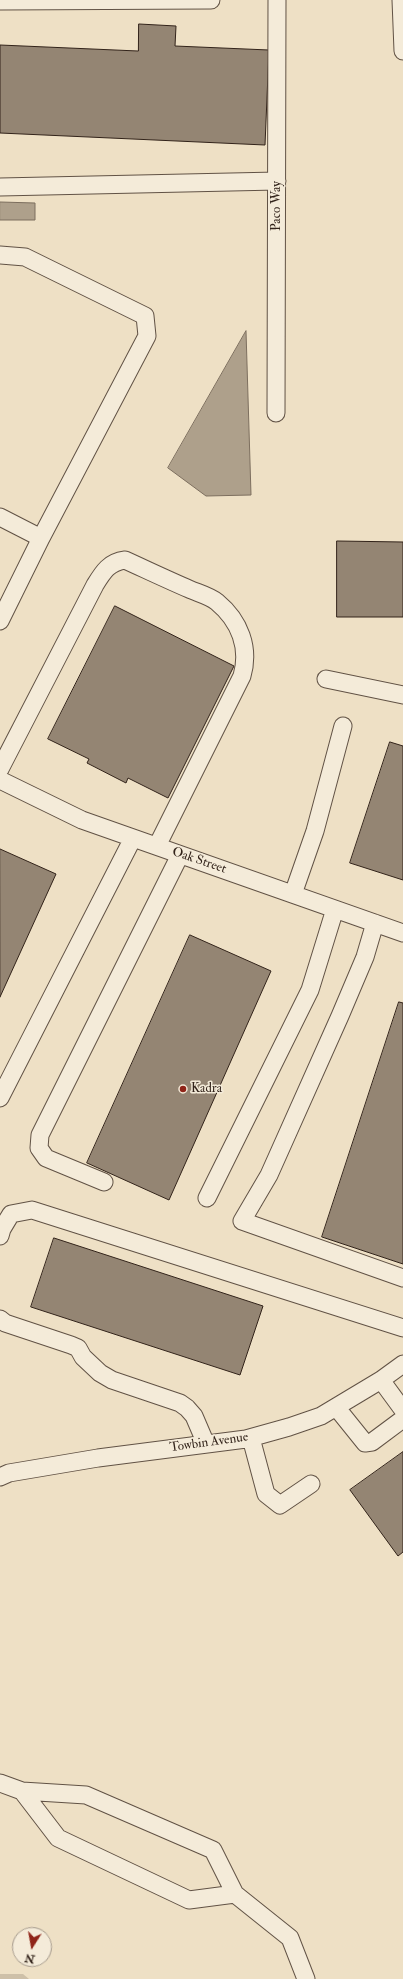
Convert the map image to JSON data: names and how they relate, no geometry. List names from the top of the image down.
{
  "streets": {
    "street": ["Paco Way", "Oak Street", "Towbin Avenue"]
  },
  "places": ["Kadra"],
  "north": "bottom"
}
